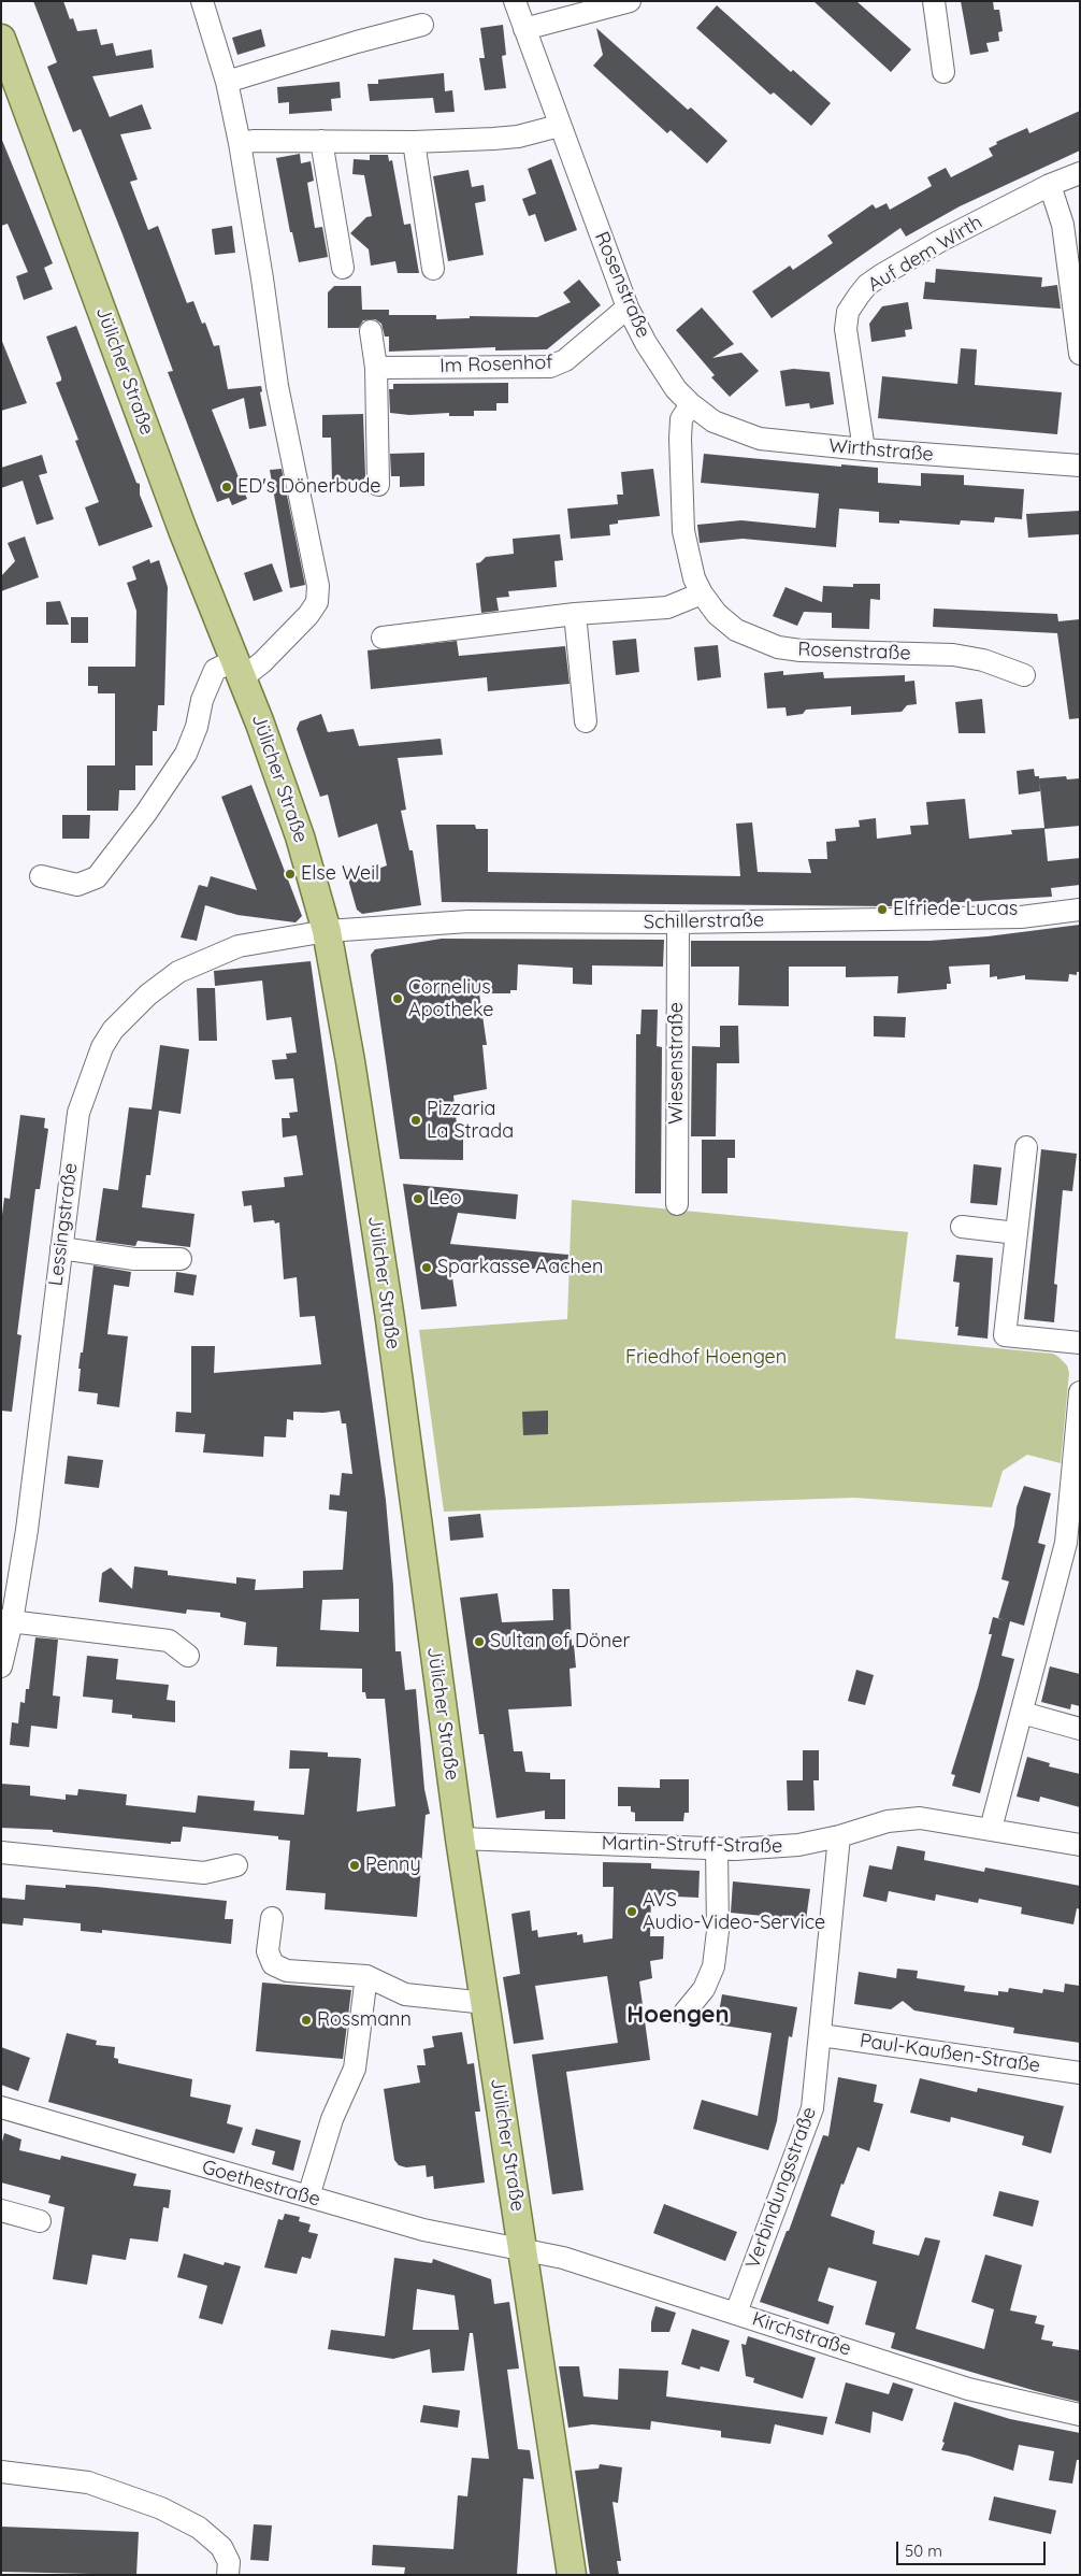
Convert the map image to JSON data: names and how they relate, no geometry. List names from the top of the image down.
{
  "streets": {
    "main road": ["Jülicher Straße"],
    "street": [
      "Auf dem Wirth",
      "Rosenstraße",
      "Im Rosenhof",
      "Wirthstraße",
      "Schillerstraße",
      "Wiesenstraße",
      "Lessingstraße",
      "Martin-Struff-Straße",
      "Paul-Kaußen-Straße",
      "Goethestraße",
      "Verbindungsstraße",
      "Kirchstraße"
    ]
  },
  "crossings": [
    ["Auf dem Wirth", "Wirthstraße"],
    ["Rosenstraße", "Im Rosenhof"],
    ["Rosenstraße", "Wirthstraße"],
    ["Jülicher Straße", "Schillerstraße"],
    ["Jülicher Straße", "Lessingstraße"],
    ["Jülicher Straße", "Martin-Struff-Straße"],
    ["Jülicher Straße", "Goethestraße"],
    ["Jülicher Straße", "Kirchstraße"],
    ["Schillerstraße", "Wiesenstraße"],
    ["Schillerstraße", "Lessingstraße"],
    ["Martin-Struff-Straße", "Verbindungsstraße"],
    ["Paul-Kaußen-Straße", "Verbindungsstraße"],
    ["Goethestraße", "Kirchstraße"],
    ["Verbindungsstraße", "Kirchstraße"]
  ],
  "districts": ["Hoengen"],
  "parks": ["Friedhof Hoengen"],
  "places": [
    "ED's Dönerbude",
    "Else Weil",
    "Elfriede Lucas",
    "Cornelius Apotheke",
    "Pizzaria La Strada",
    "Leo",
    "Sparkasse Aachen",
    "Sultan of Döner",
    "Penny",
    "AVS Audio-Video-Service",
    "Rossmann"
  ],
  "scale_bar": "50 m"
}
